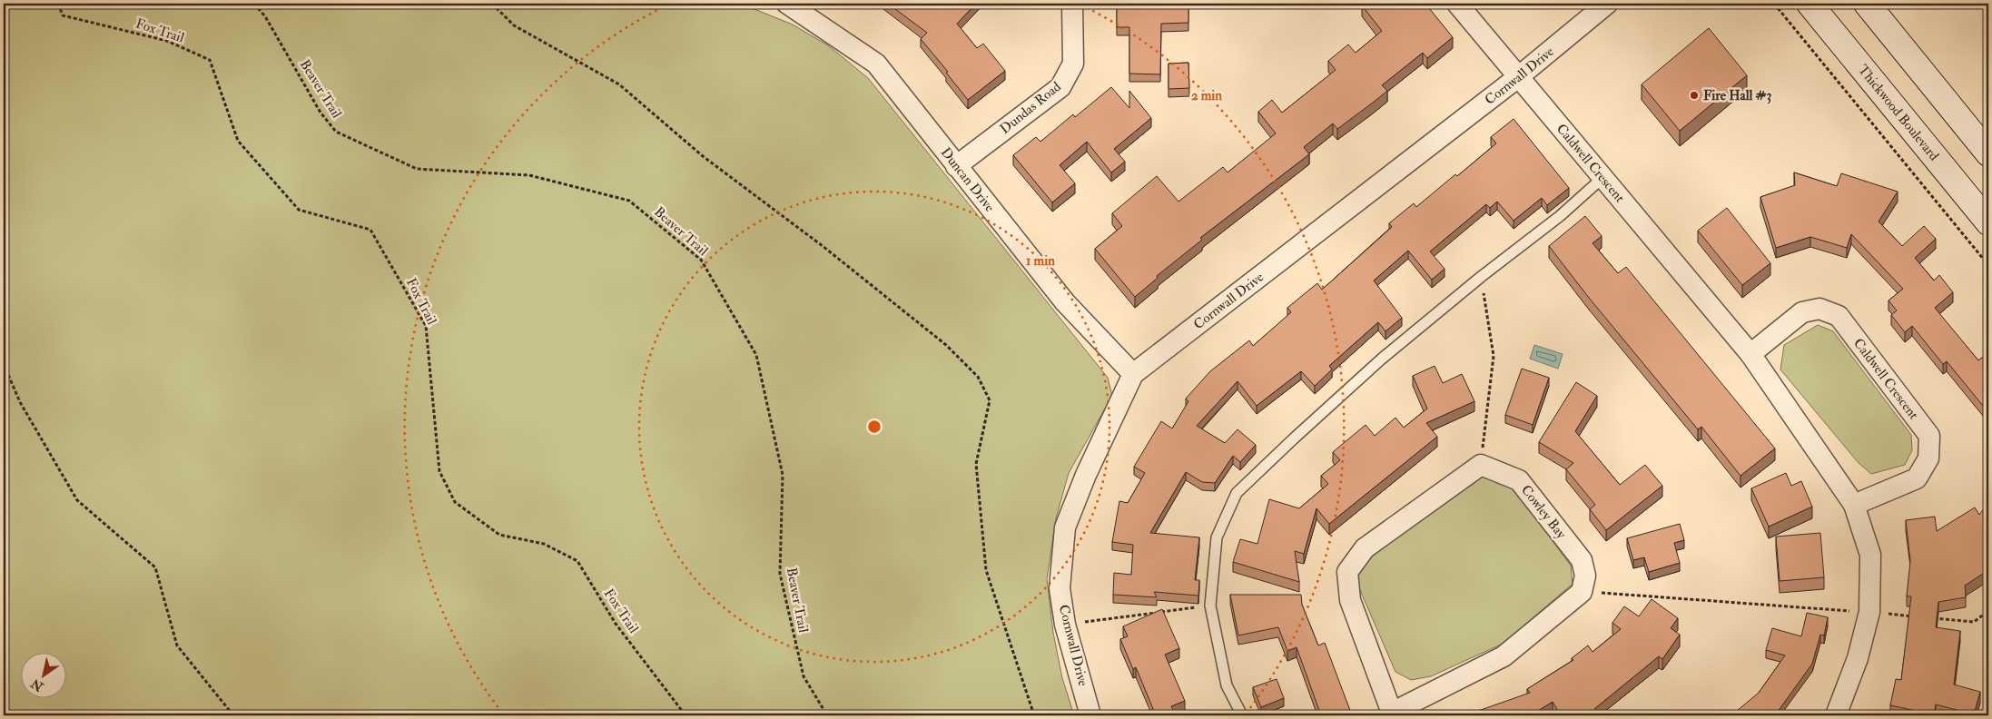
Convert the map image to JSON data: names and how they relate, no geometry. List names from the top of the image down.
{
  "streets": {
    "main road": ["Thickwood Boulevard"],
    "street": [
      "Cornwall Drive",
      "Dundas Road",
      "Caldwell Crescent",
      "Duncan Drive",
      "Cowley Bay"
    ],
    "path": ["Fox Trail", "Beaver Trail"]
  },
  "crossings": [
    ["Cornwall Drive", "Caldwell Crescent"],
    ["Cornwall Drive", "Duncan Drive"],
    ["Dundas Road", "Duncan Drive"]
  ],
  "places": ["Fire Hall #3"],
  "north": "bottom left",
  "rings": ["2 min", "1 min"]
}
